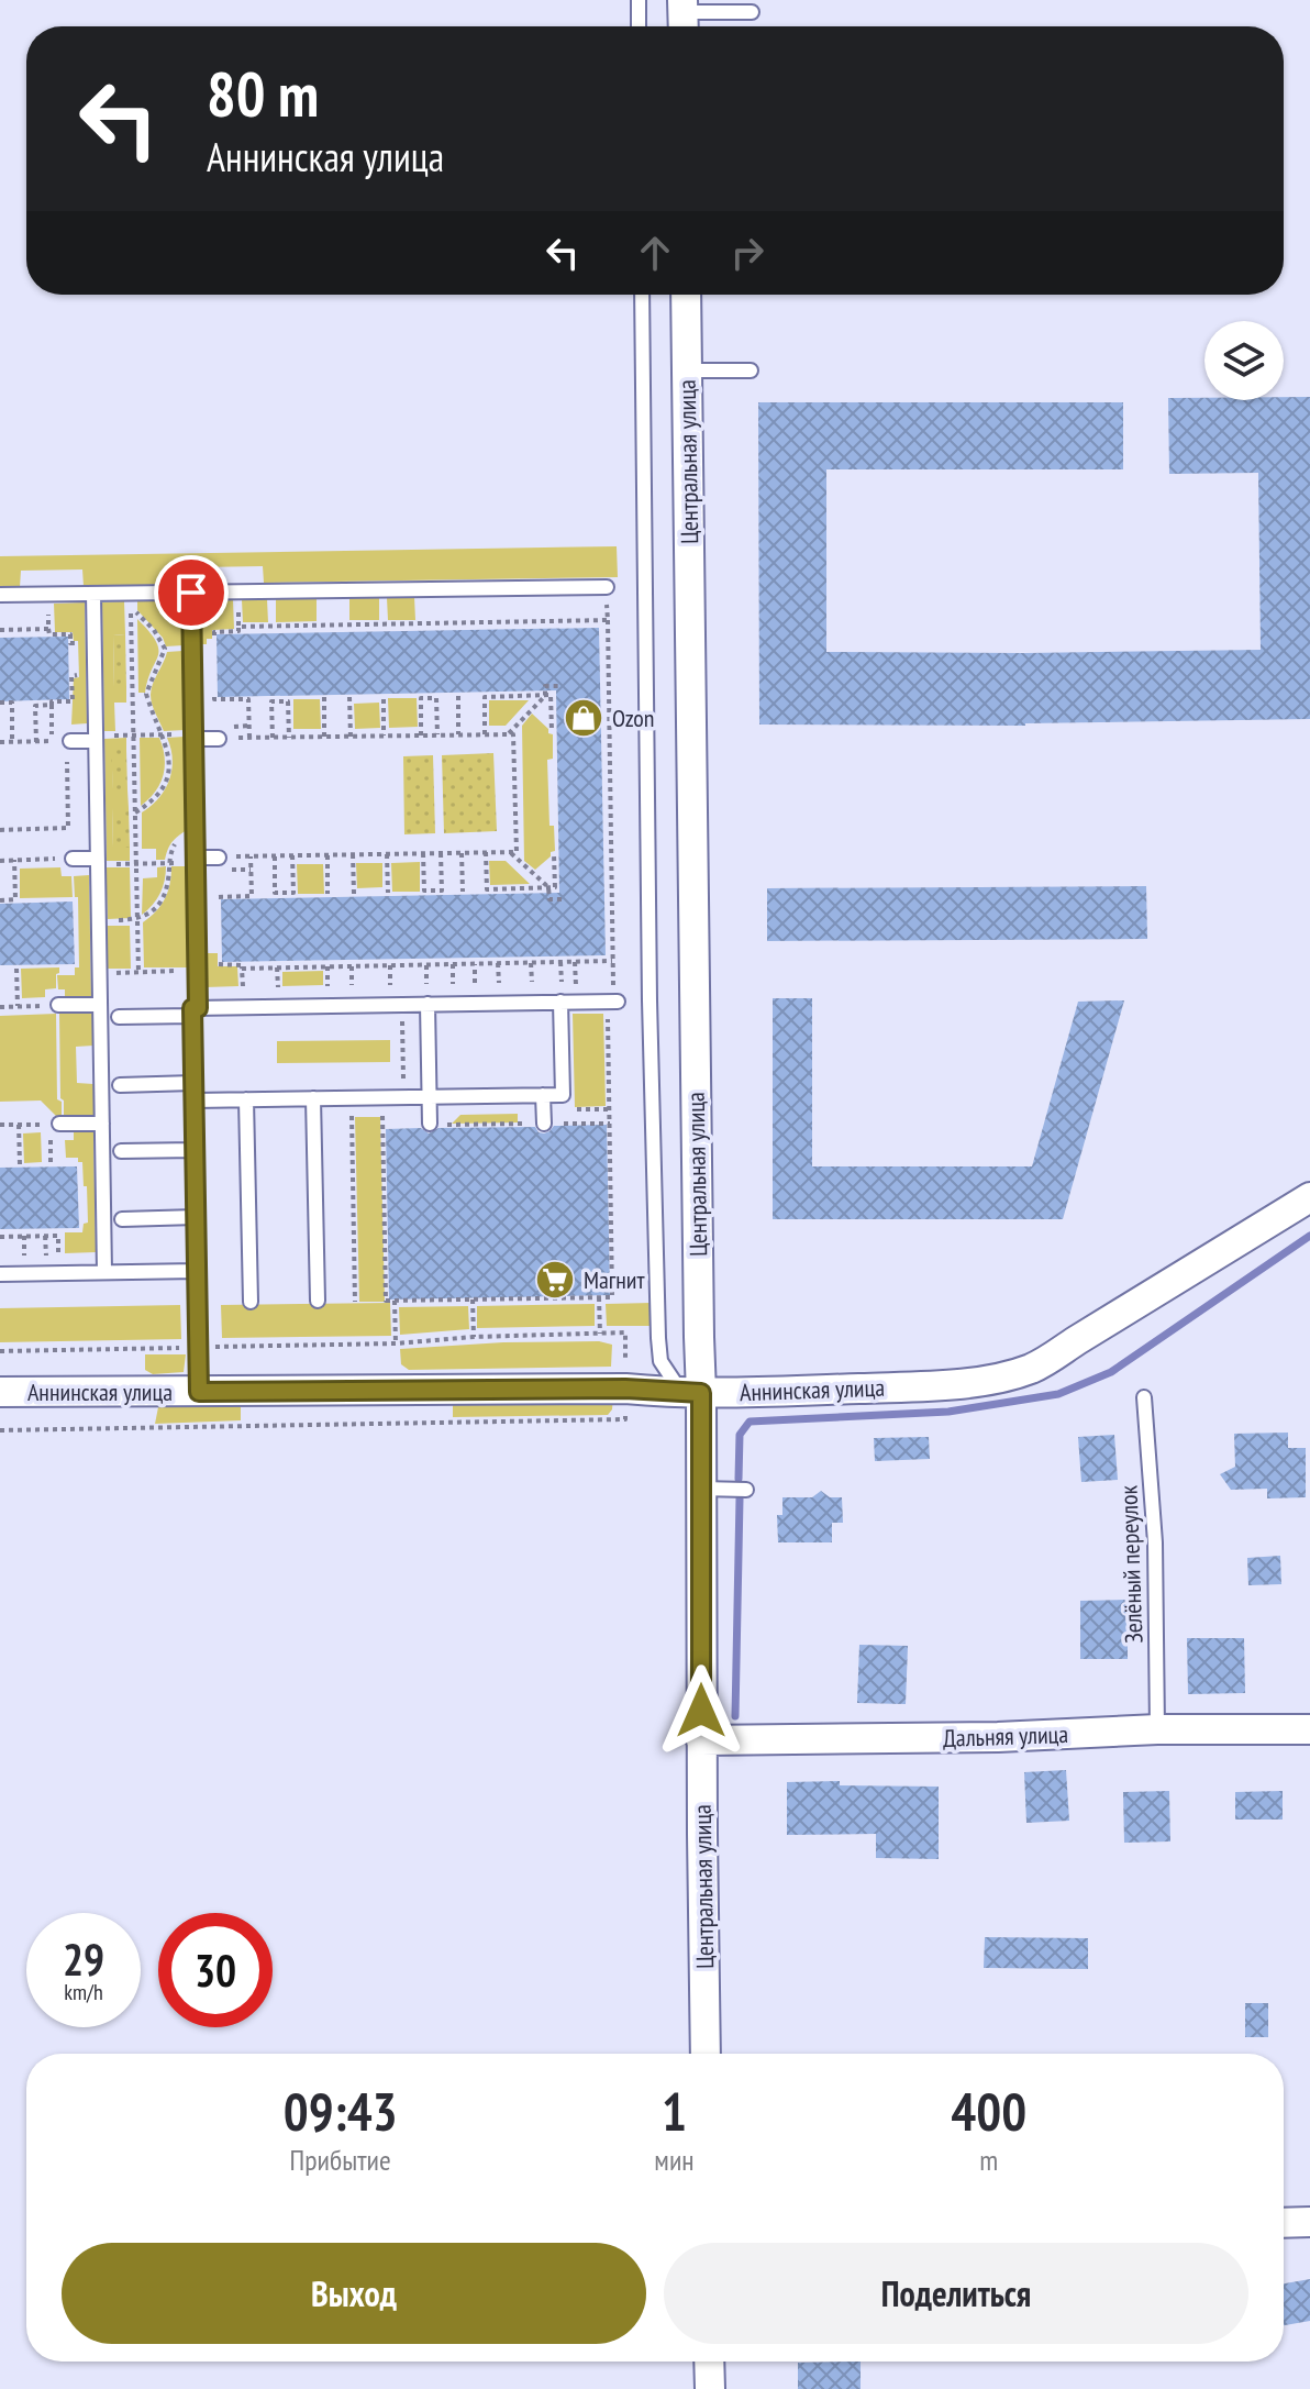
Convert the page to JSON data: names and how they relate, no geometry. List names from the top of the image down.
{
  "streets": {
    "street": ["Центральная улица", "Аннинская улица", "Дальняя улица"],
    "lane": ["Зелёный переулок"]
  },
  "crossings": [
    ["Центральная улица", "Аннинская улица"],
    ["Центральная улица", "Дальняя улица"],
    ["Зелёный переулок", "Дальняя улица"]
  ],
  "places": {
    "shop": ["Ozon"],
    "supermarket": ["Магнит"]
  },
  "page": {
    "turn": ["80 m", "Аннинская улица"],
    "speed": "29 km/h",
    "limit": "30",
    "eta": [
      "09:43",
      "Прибытие",
      "1",
      "мин",
      "400",
      "m"
    ],
    "buttons": ["Выход", "Поделиться"]
  }
}
